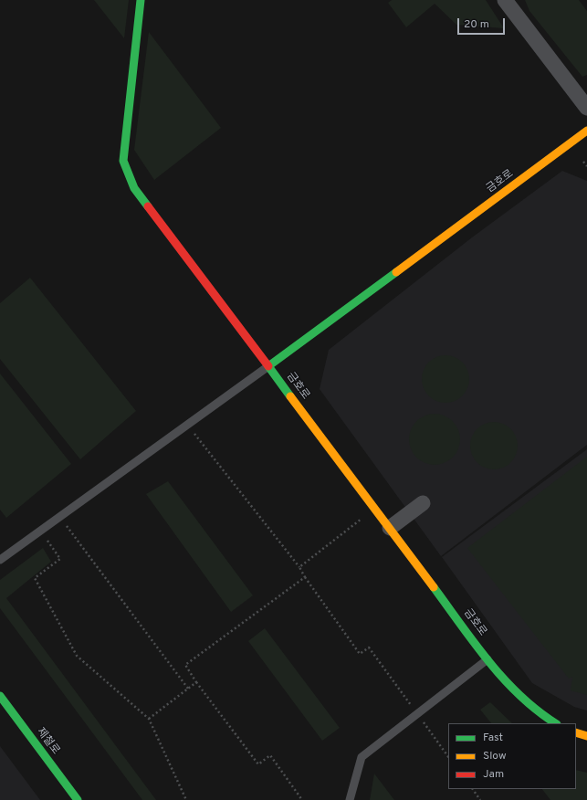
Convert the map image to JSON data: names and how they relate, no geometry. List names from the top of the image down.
{
  "streets": {
    "street": ["금호로", "제철로"]
  },
  "legend": ["Fast", "Slow", "Jam"],
  "scale_bar": "20 m"
}
